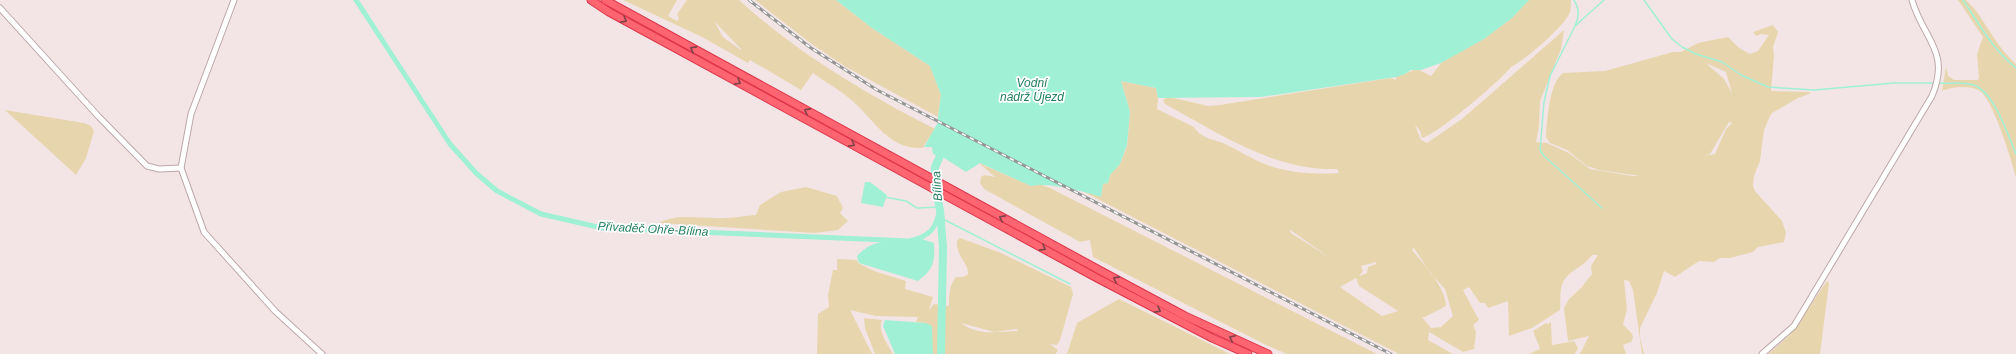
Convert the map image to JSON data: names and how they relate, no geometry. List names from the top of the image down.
{
  "water": ["Vodní nádrž Újezd", "Bílina", "Přivaděč Ohře-Bílina"]
}
